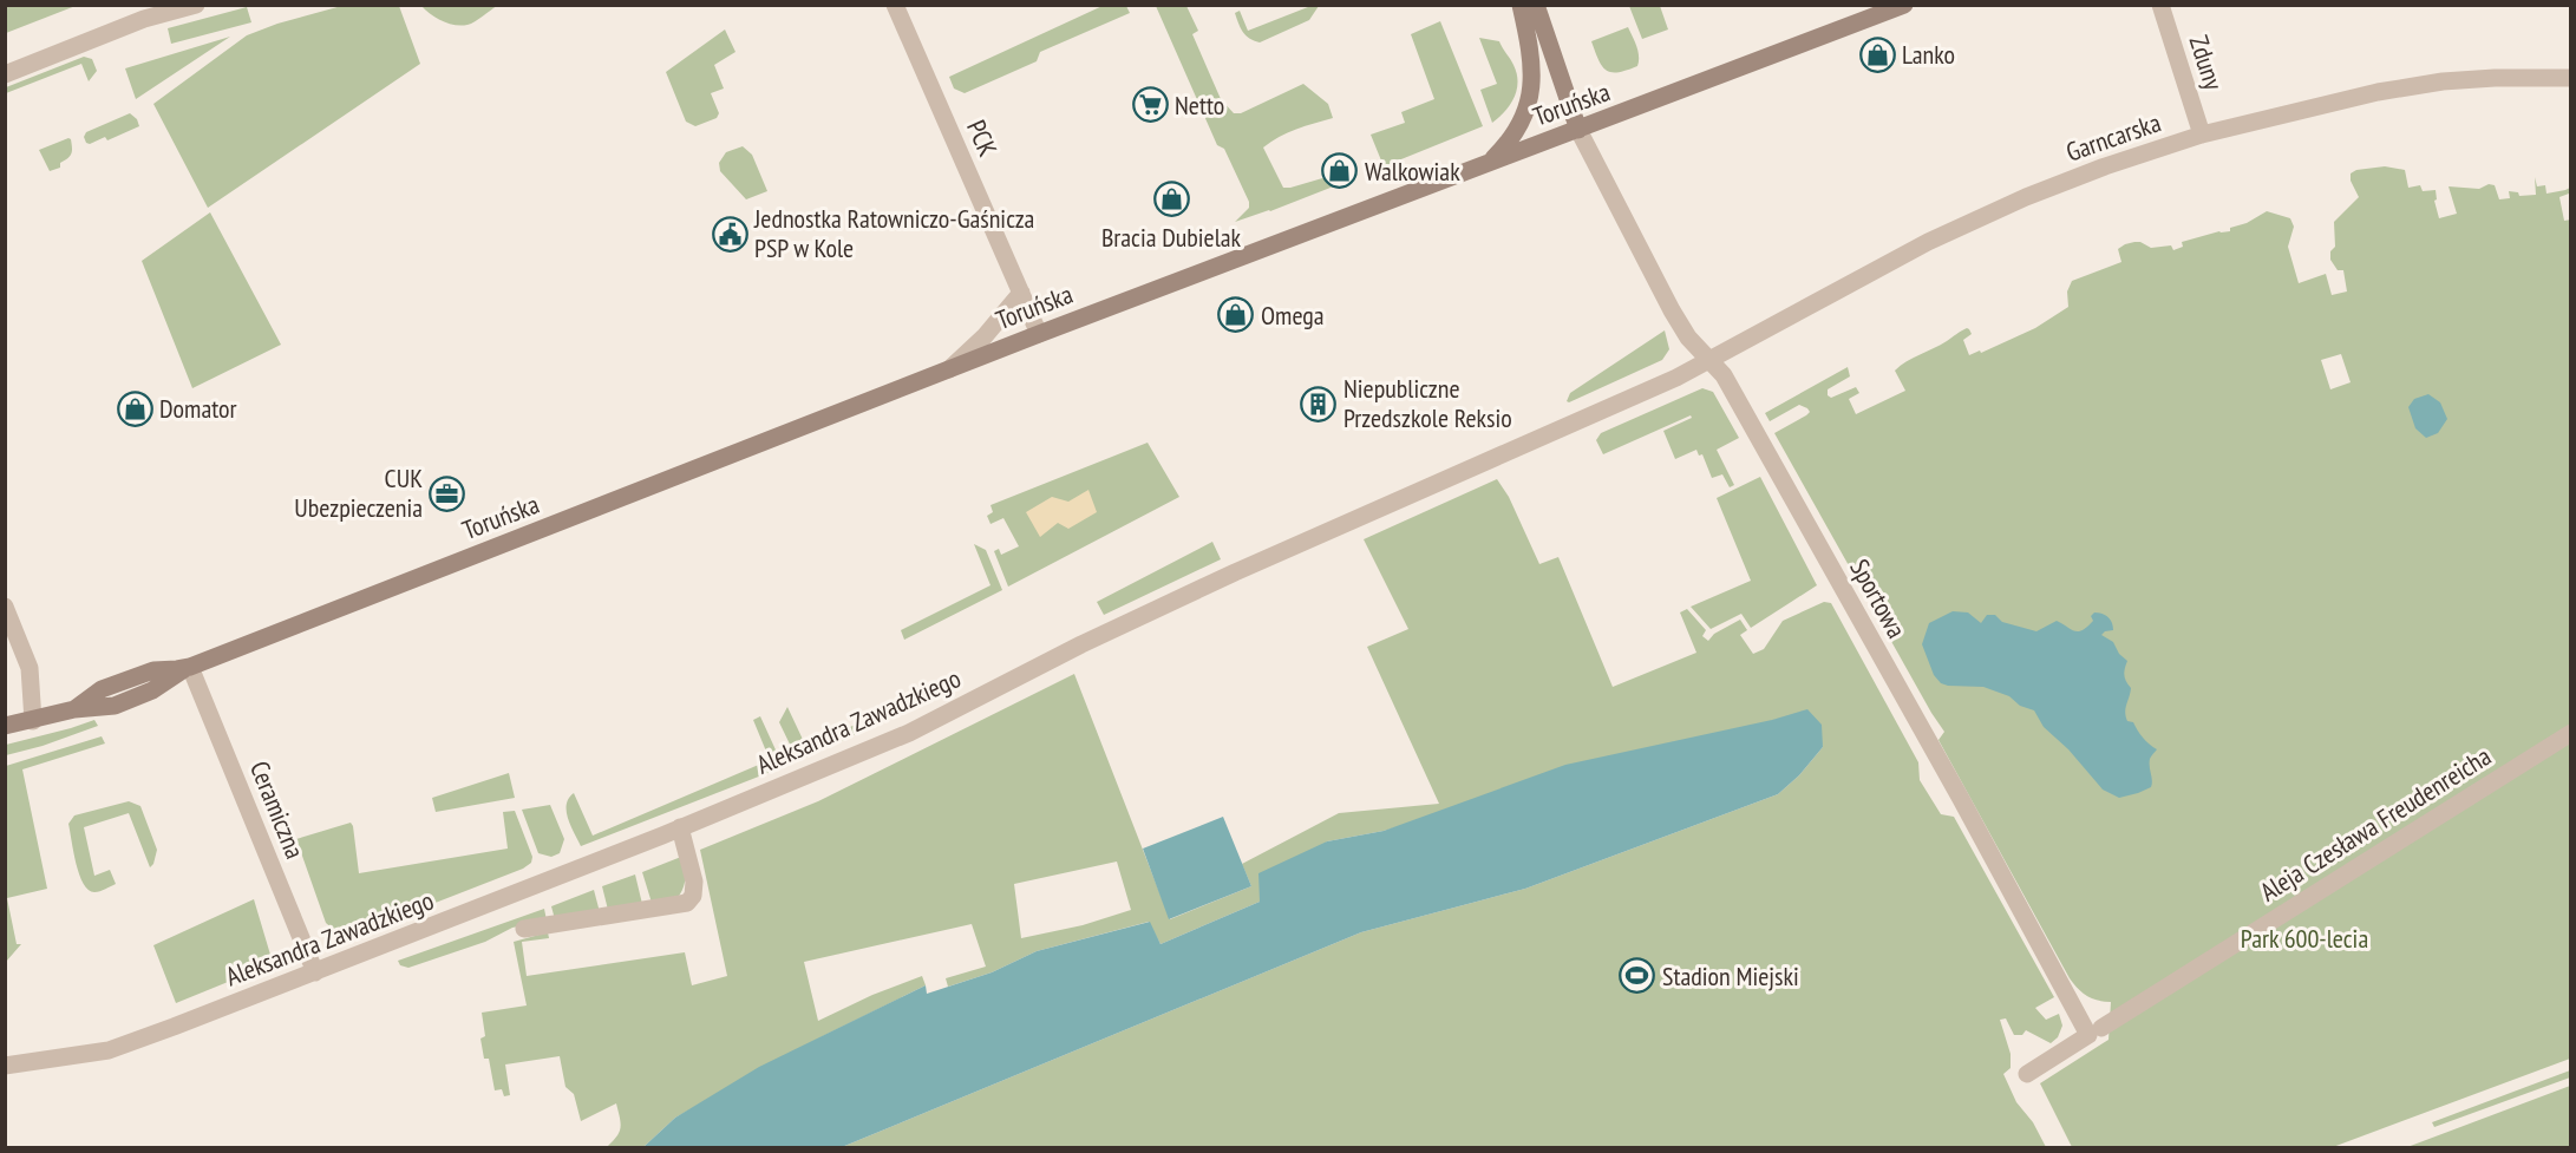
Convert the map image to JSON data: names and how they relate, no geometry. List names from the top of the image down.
{
  "streets": {
    "street": [
      "Zduny",
      "Toruńska",
      "Garncarska",
      "PCK",
      "Sportowa",
      "Aleksandra Zawadzkiego",
      "Ceramiczna",
      "Aleja Czesława Freudenreicha"
    ]
  },
  "crossings": [
    ["Zduny", "Garncarska"],
    ["Toruńska", "PCK"],
    ["Toruńska", "Sportowa"],
    ["Toruńska", "Ceramiczna"],
    ["Garncarska", "Sportowa"],
    ["Garncarska", "Aleksandra Zawadzkiego"],
    ["Sportowa", "Aleksandra Zawadzkiego"],
    ["Aleksandra Zawadzkiego", "Ceramiczna"]
  ],
  "parks": ["Park 600-lecia"],
  "places": {
    "shop": [
      "Lanko",
      "Walkowiak",
      "Bracia Dubielak",
      "Omega",
      "Domator"
    ],
    "supermarket": ["Netto"],
    "public building": ["Jednostka Ratowniczo-Gaśnicza PSP w Kole"],
    "building": ["Niepubliczne Przedszkole Reksio"],
    "office": ["CUK Ubezpieczenia"],
    "sports": ["Stadion Miejski"]
  }
}
